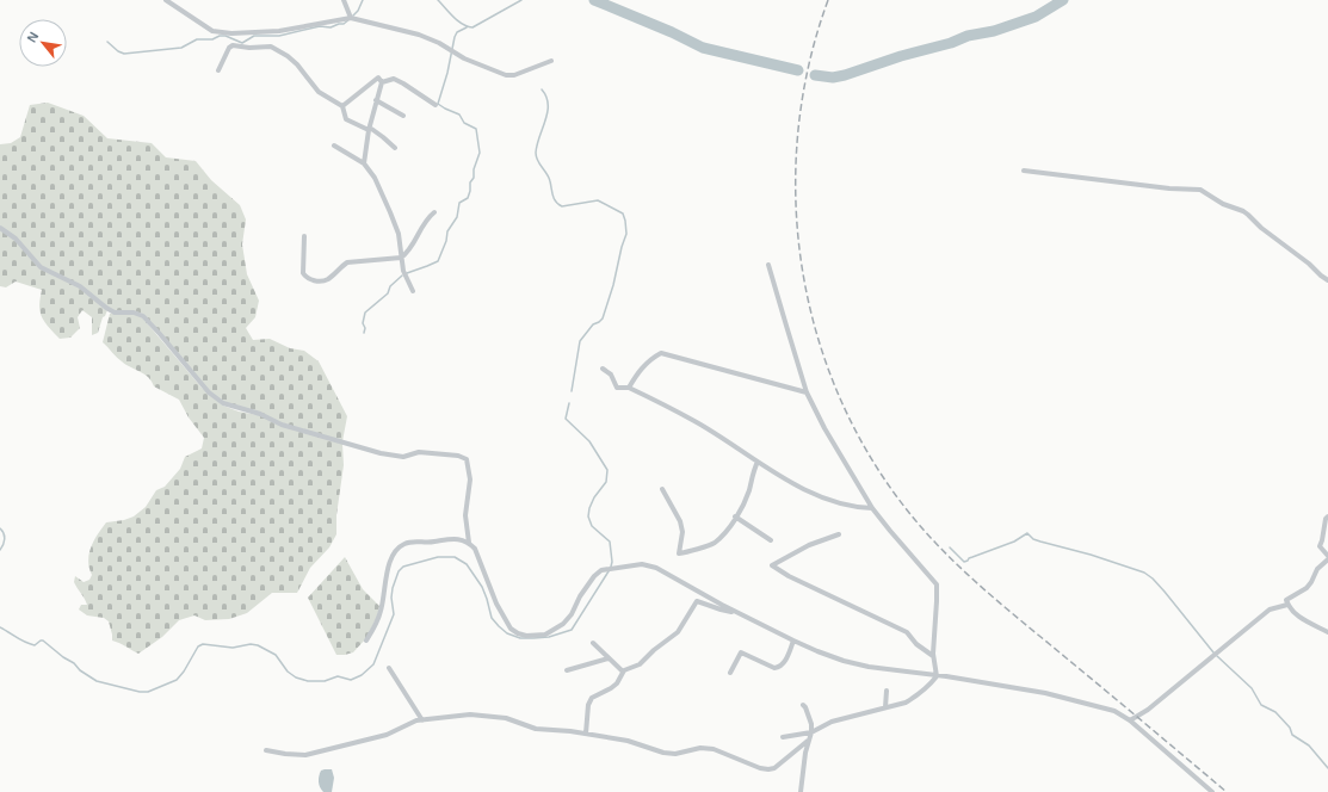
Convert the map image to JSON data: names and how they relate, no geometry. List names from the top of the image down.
{
  "north": "top left"
}
